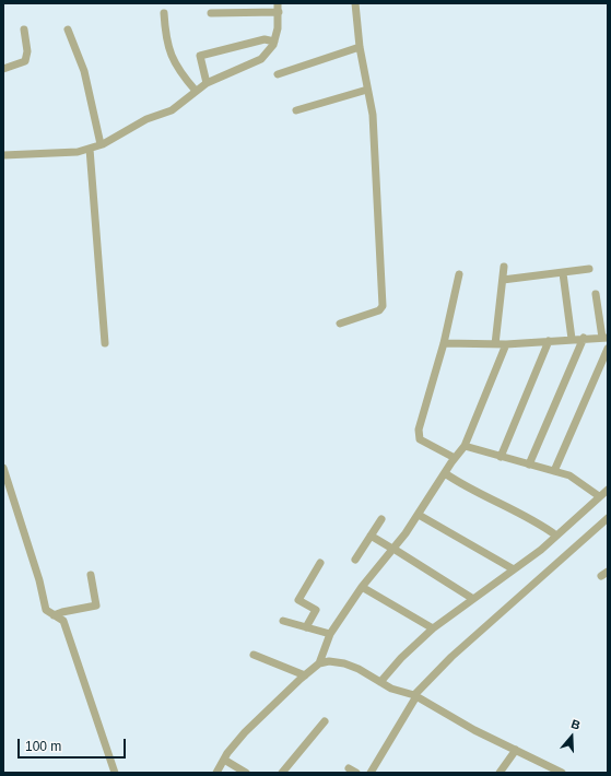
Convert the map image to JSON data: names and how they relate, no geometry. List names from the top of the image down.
{
  "scale_bar": "100 m",
  "north": "top"
}
